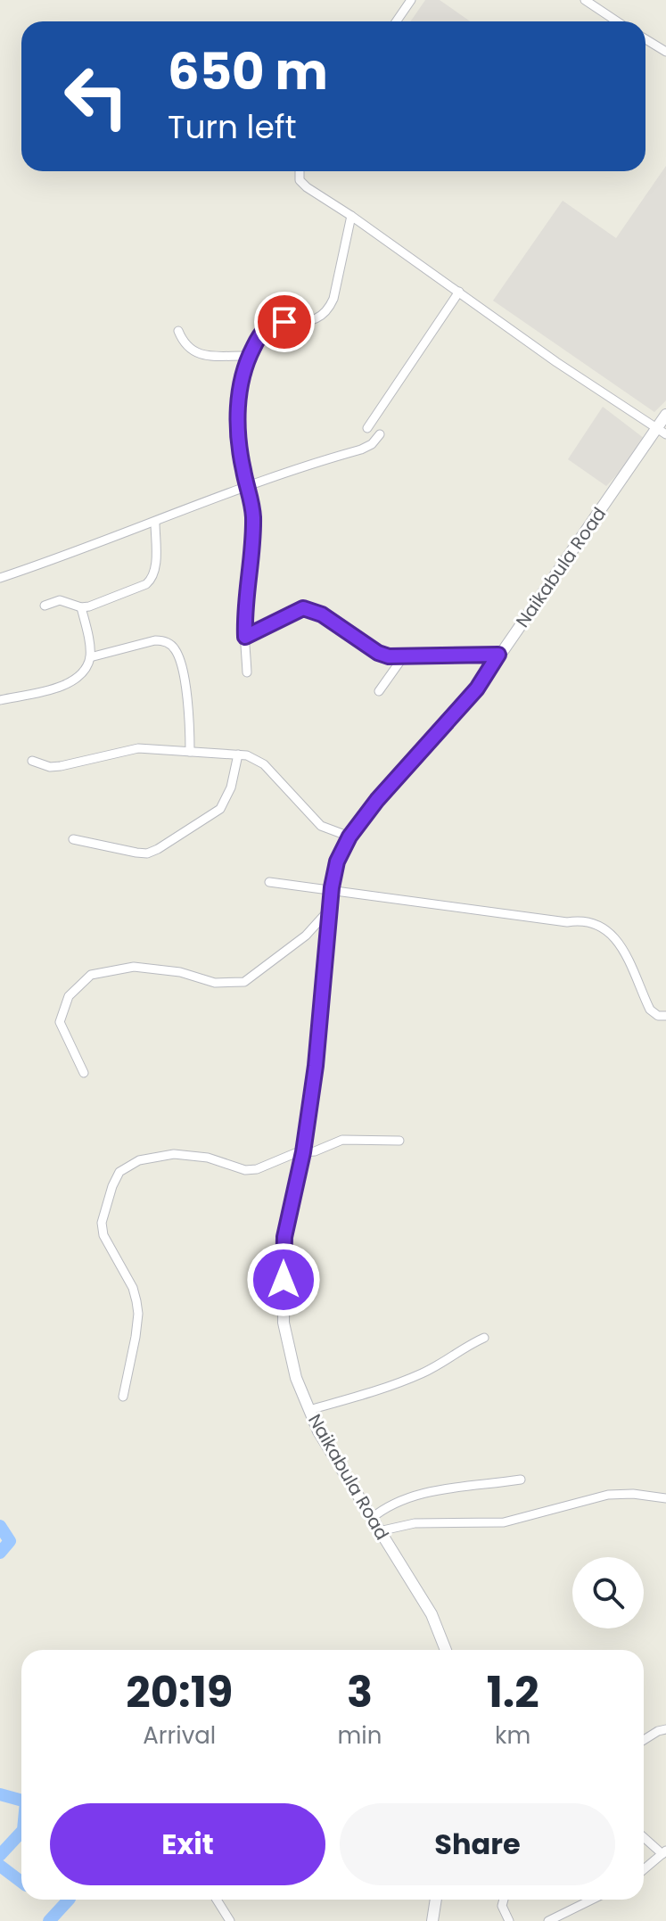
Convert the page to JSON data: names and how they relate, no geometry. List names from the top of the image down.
{
  "streets": {
    "street": ["Naikabula Road"]
  },
  "page": {
    "turn": ["650 m", "Turn left"],
    "eta": [
      "20:19",
      "Arrival",
      "3",
      "min",
      "1.2",
      "km"
    ],
    "buttons": ["Exit", "Share"]
  }
}
